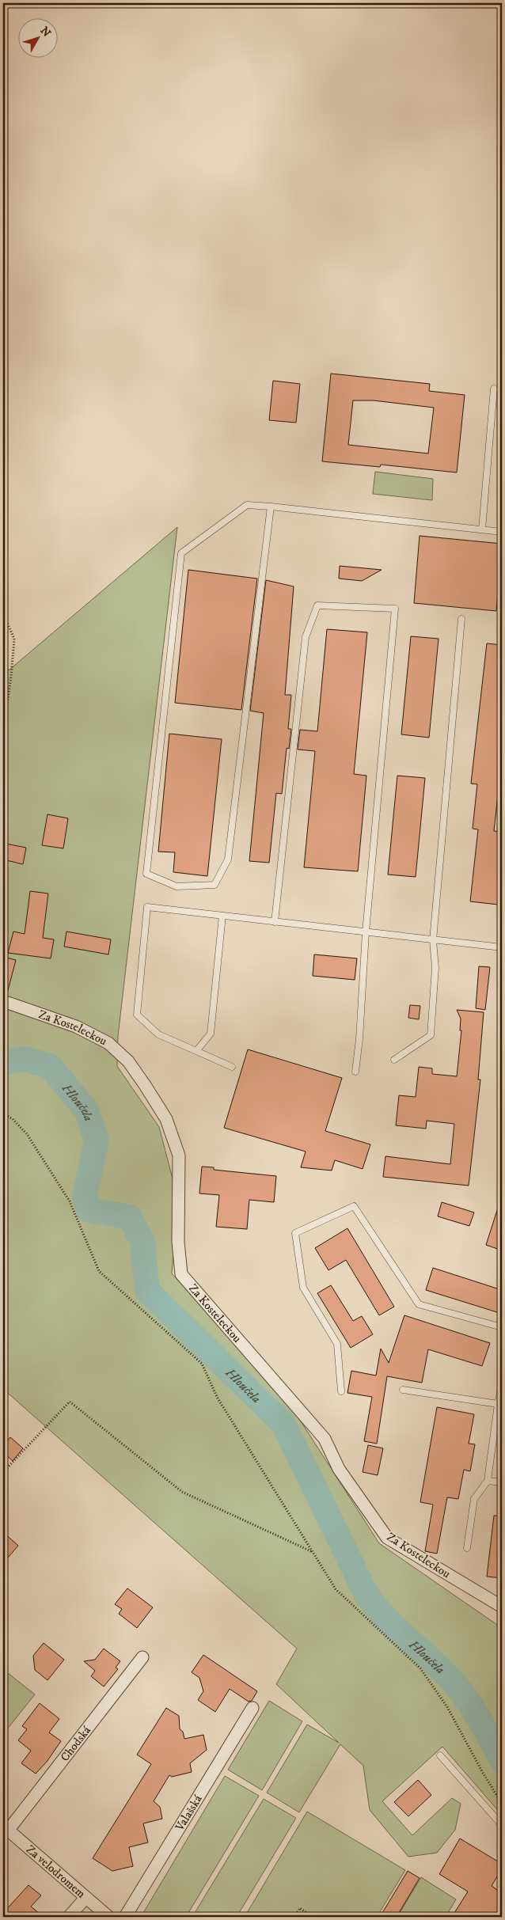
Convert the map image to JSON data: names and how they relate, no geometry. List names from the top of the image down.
{
  "streets": {
    "street": [
      "Za Kosteleckou",
      "Chodská",
      "Valašská",
      "Za velodromem"
    ]
  },
  "crossings": [
    ["Chodská", "Za velodromem"]
  ],
  "water": ["Hloučela"],
  "north": "top right"
}
